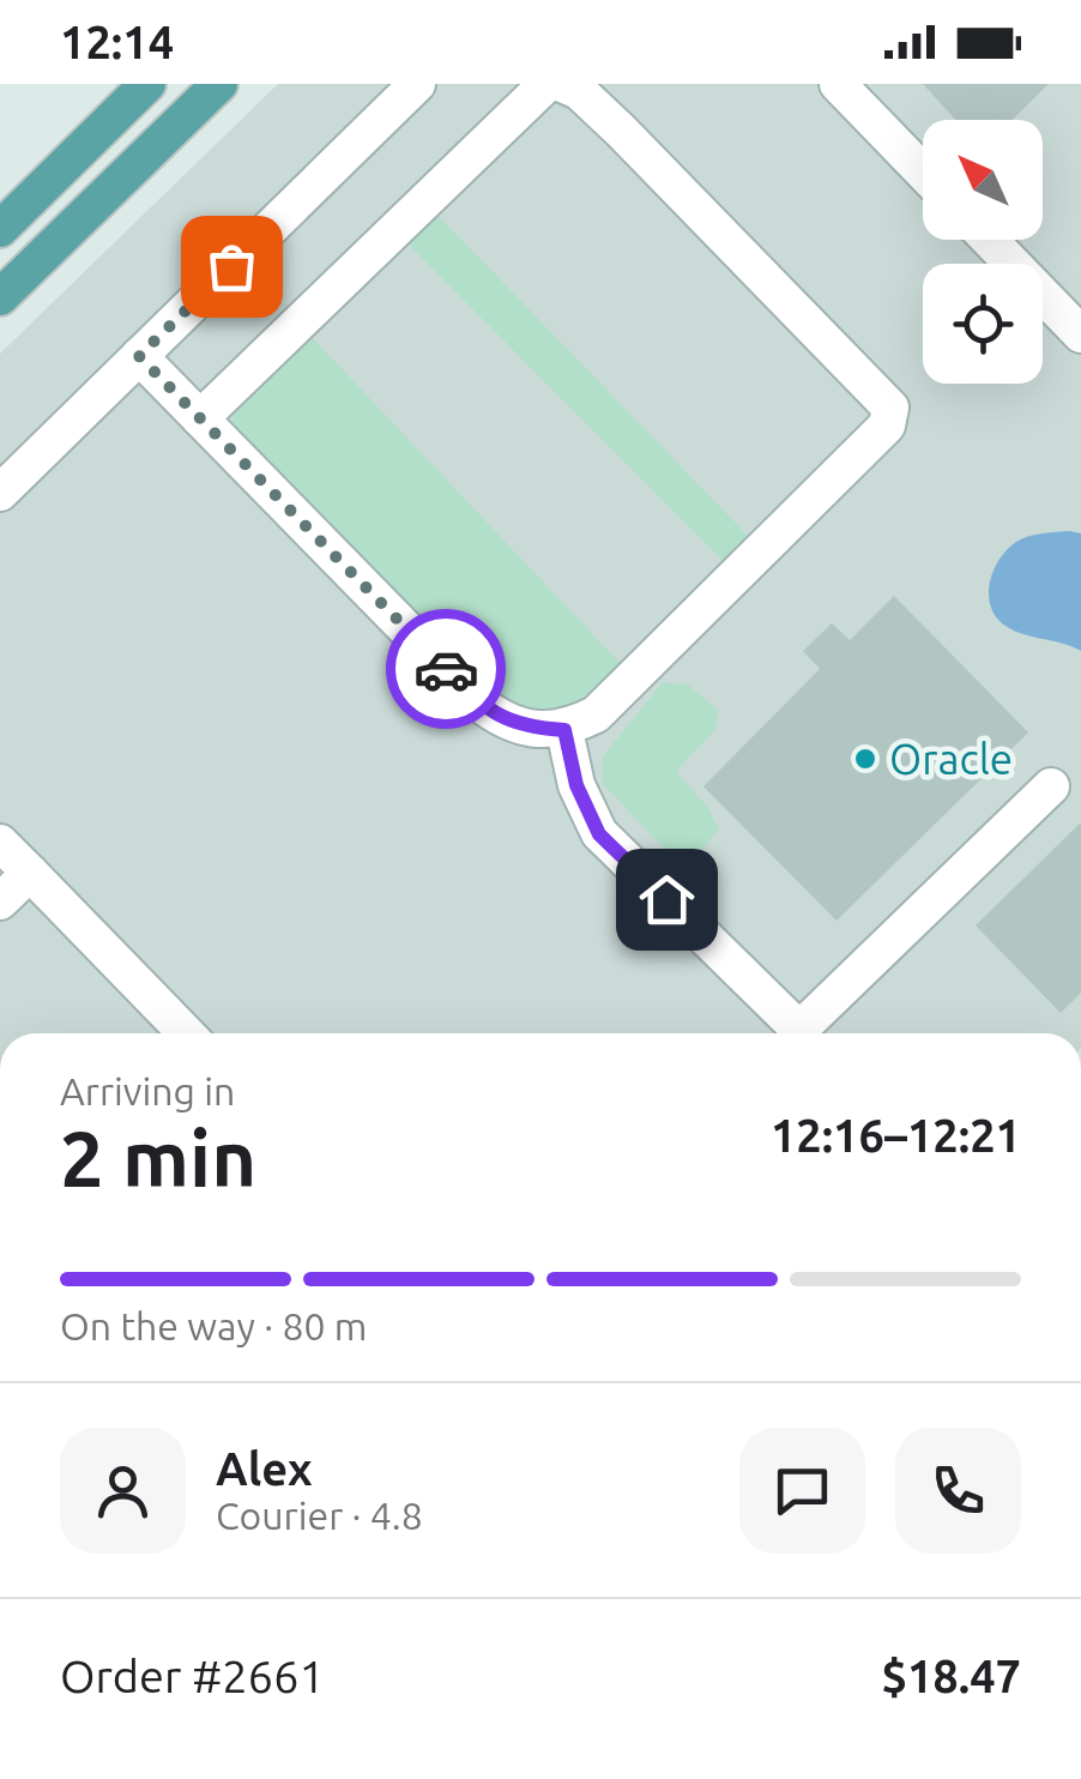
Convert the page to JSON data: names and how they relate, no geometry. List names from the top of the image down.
{
  "places": ["Oracle"],
  "north": "top left",
  "page": {
    "status": "12:14",
    "heading": ["2 min", "Arriving in", "12:16–12:21"],
    "panel": [
      "Alex",
      "Courier · 4.8",
      "Order #2661",
      "$18.47"
    ],
    "bar": "On the way · 80 m"
  }
}
